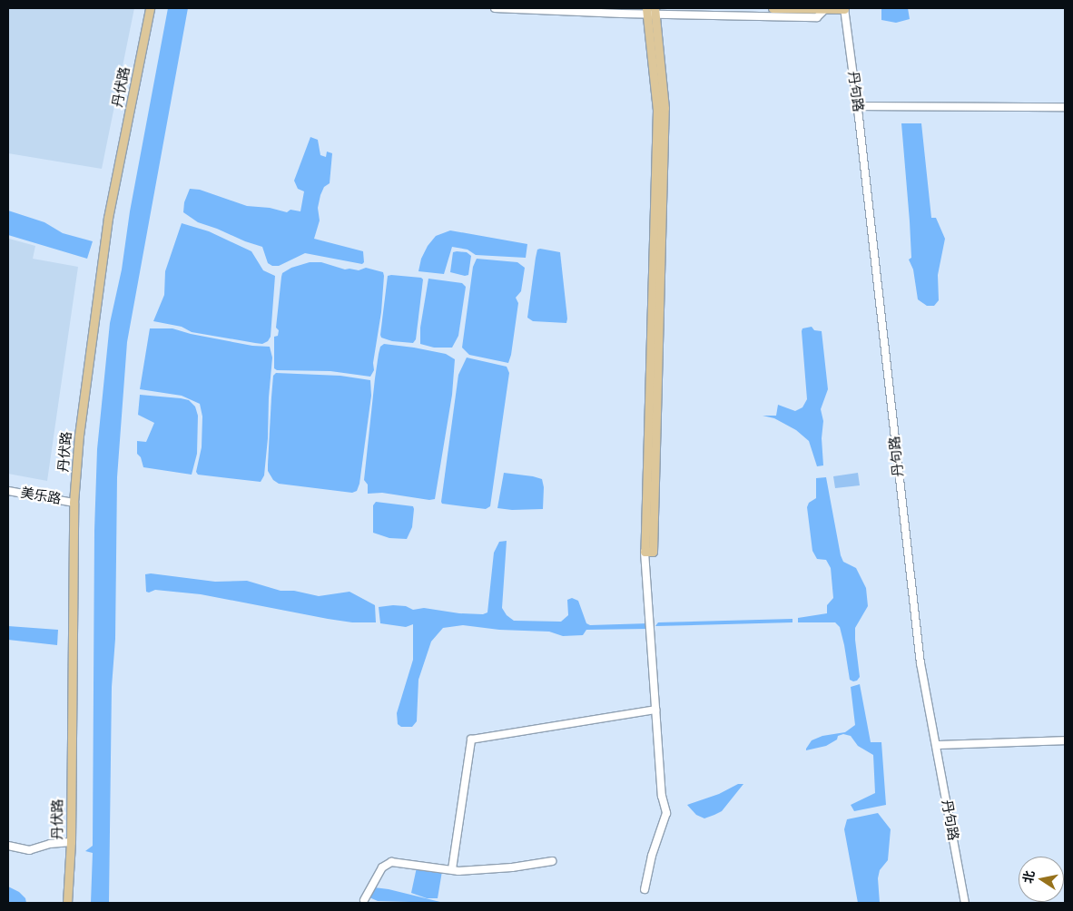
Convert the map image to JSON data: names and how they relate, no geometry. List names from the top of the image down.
{
  "streets": {
    "main road": ["丹伏路"],
    "street": ["丹句路", "美乐路"]
  },
  "crossings": [
    ["丹伏路", "美乐路"]
  ],
  "north": "left"
}
